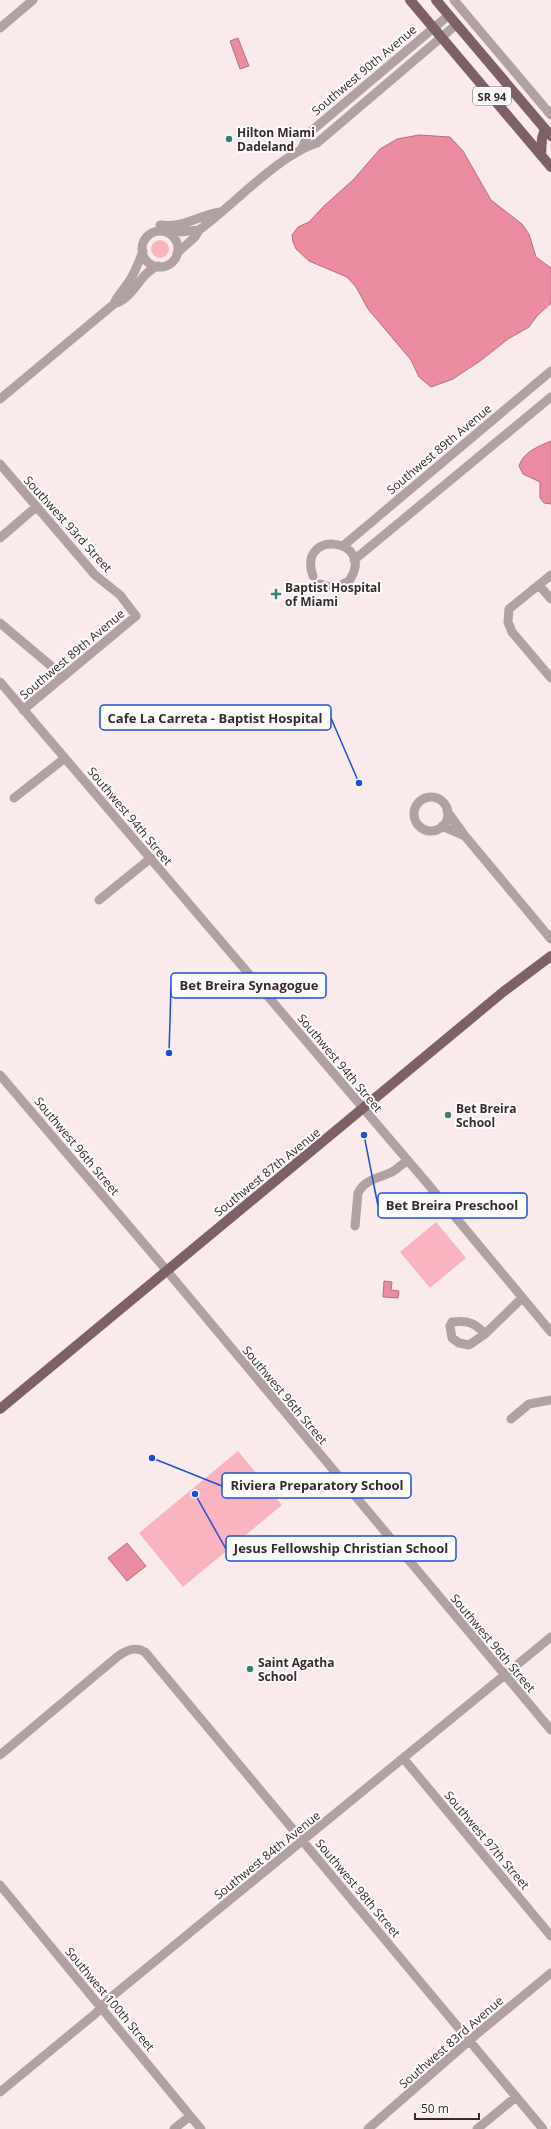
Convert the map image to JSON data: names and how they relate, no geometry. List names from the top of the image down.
{
  "streets": {
    "main road": ["SR 94", "Southwest 87th Avenue"],
    "street": [
      "Southwest 90th Avenue",
      "Southwest 89th Avenue",
      "Southwest 93rd Street",
      "Southwest 94th Street",
      "Southwest 96th Street",
      "Southwest 97th Street",
      "Southwest 84th Avenue",
      "Southwest 98th Street",
      "Southwest 100th Street",
      "Southwest 83rd Avenue"
    ]
  },
  "crossings": [
    ["Southwest 90th Avenue", "SR 94"],
    ["Southwest 89th Avenue", "Southwest 93rd Street"],
    ["Southwest 89th Avenue", "Southwest 94th Street"],
    ["Southwest 94th Street", "Southwest 87th Avenue"],
    ["Southwest 96th Street", "Southwest 87th Avenue"],
    ["Southwest 96th Street", "Southwest 84th Avenue"],
    ["Southwest 97th Street", "Southwest 84th Avenue"],
    ["Southwest 84th Avenue", "Southwest 98th Street"],
    ["Southwest 84th Avenue", "Southwest 100th Street"],
    ["Southwest 98th Street", "Southwest 83rd Avenue"]
  ],
  "places": {
    "other": [
      "Hilton Miami Dadeland",
      "Cafe La Carreta - Baptist Hospital",
      "Bet Breira Synagogue",
      "Bet Breira School",
      "Bet Breira Preschool",
      "Riviera Preparatory School",
      "Jesus Fellowship Christian School",
      "Saint Agatha School"
    ],
    "health": ["Baptist Hospital of Miami"]
  },
  "scale_bar": "50 m"
}
